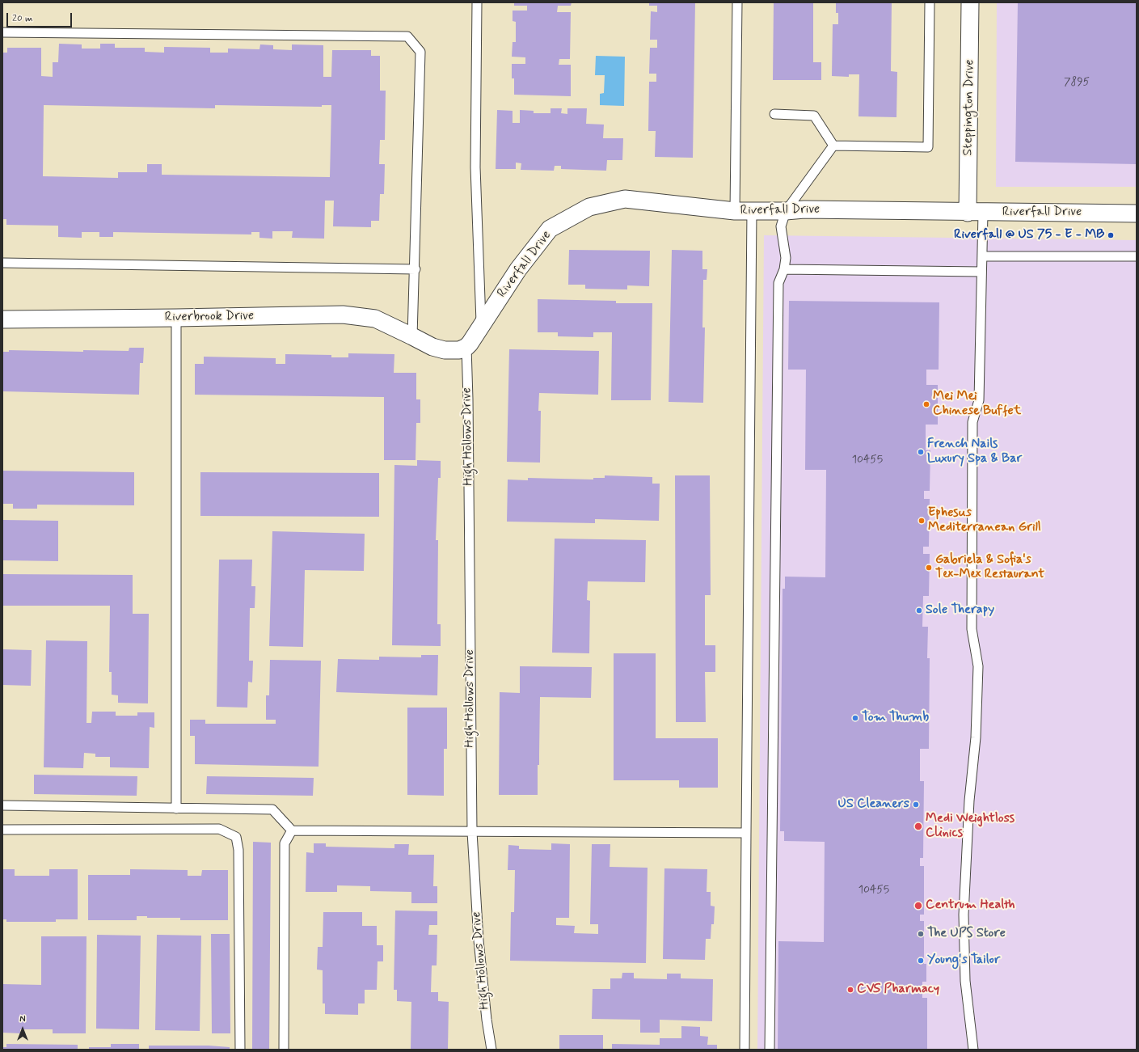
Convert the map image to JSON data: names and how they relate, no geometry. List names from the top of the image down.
{
  "streets": {
    "street": ["Steppington Drive", "Riverfall Drive", "Riverbrook Drive"],
    "lane": ["High Hollows Drive"]
  },
  "crossings": [
    ["Steppington Drive", "Riverfall Drive"]
  ],
  "places": [
    "Riverfall @ US 75 - E - MB",
    "Mei Mei Chinese Buffet",
    "French Nails Luxury Spa & Bar",
    "Ephesus Mediterranean Grill",
    "Gabriela & Sofia's Tex-Mex Restaurant",
    "Sole Therapy",
    "Tom Thumb",
    "US Cleaners",
    "Medi Weightloss Clinics",
    "Centrum Health",
    "The UPS Store",
    "Young's Tailor",
    "CVS Pharmacy"
  ],
  "house_numbers": ["7895", "10455", "10455"],
  "scale_bar": "20 m",
  "north": "top"
}
